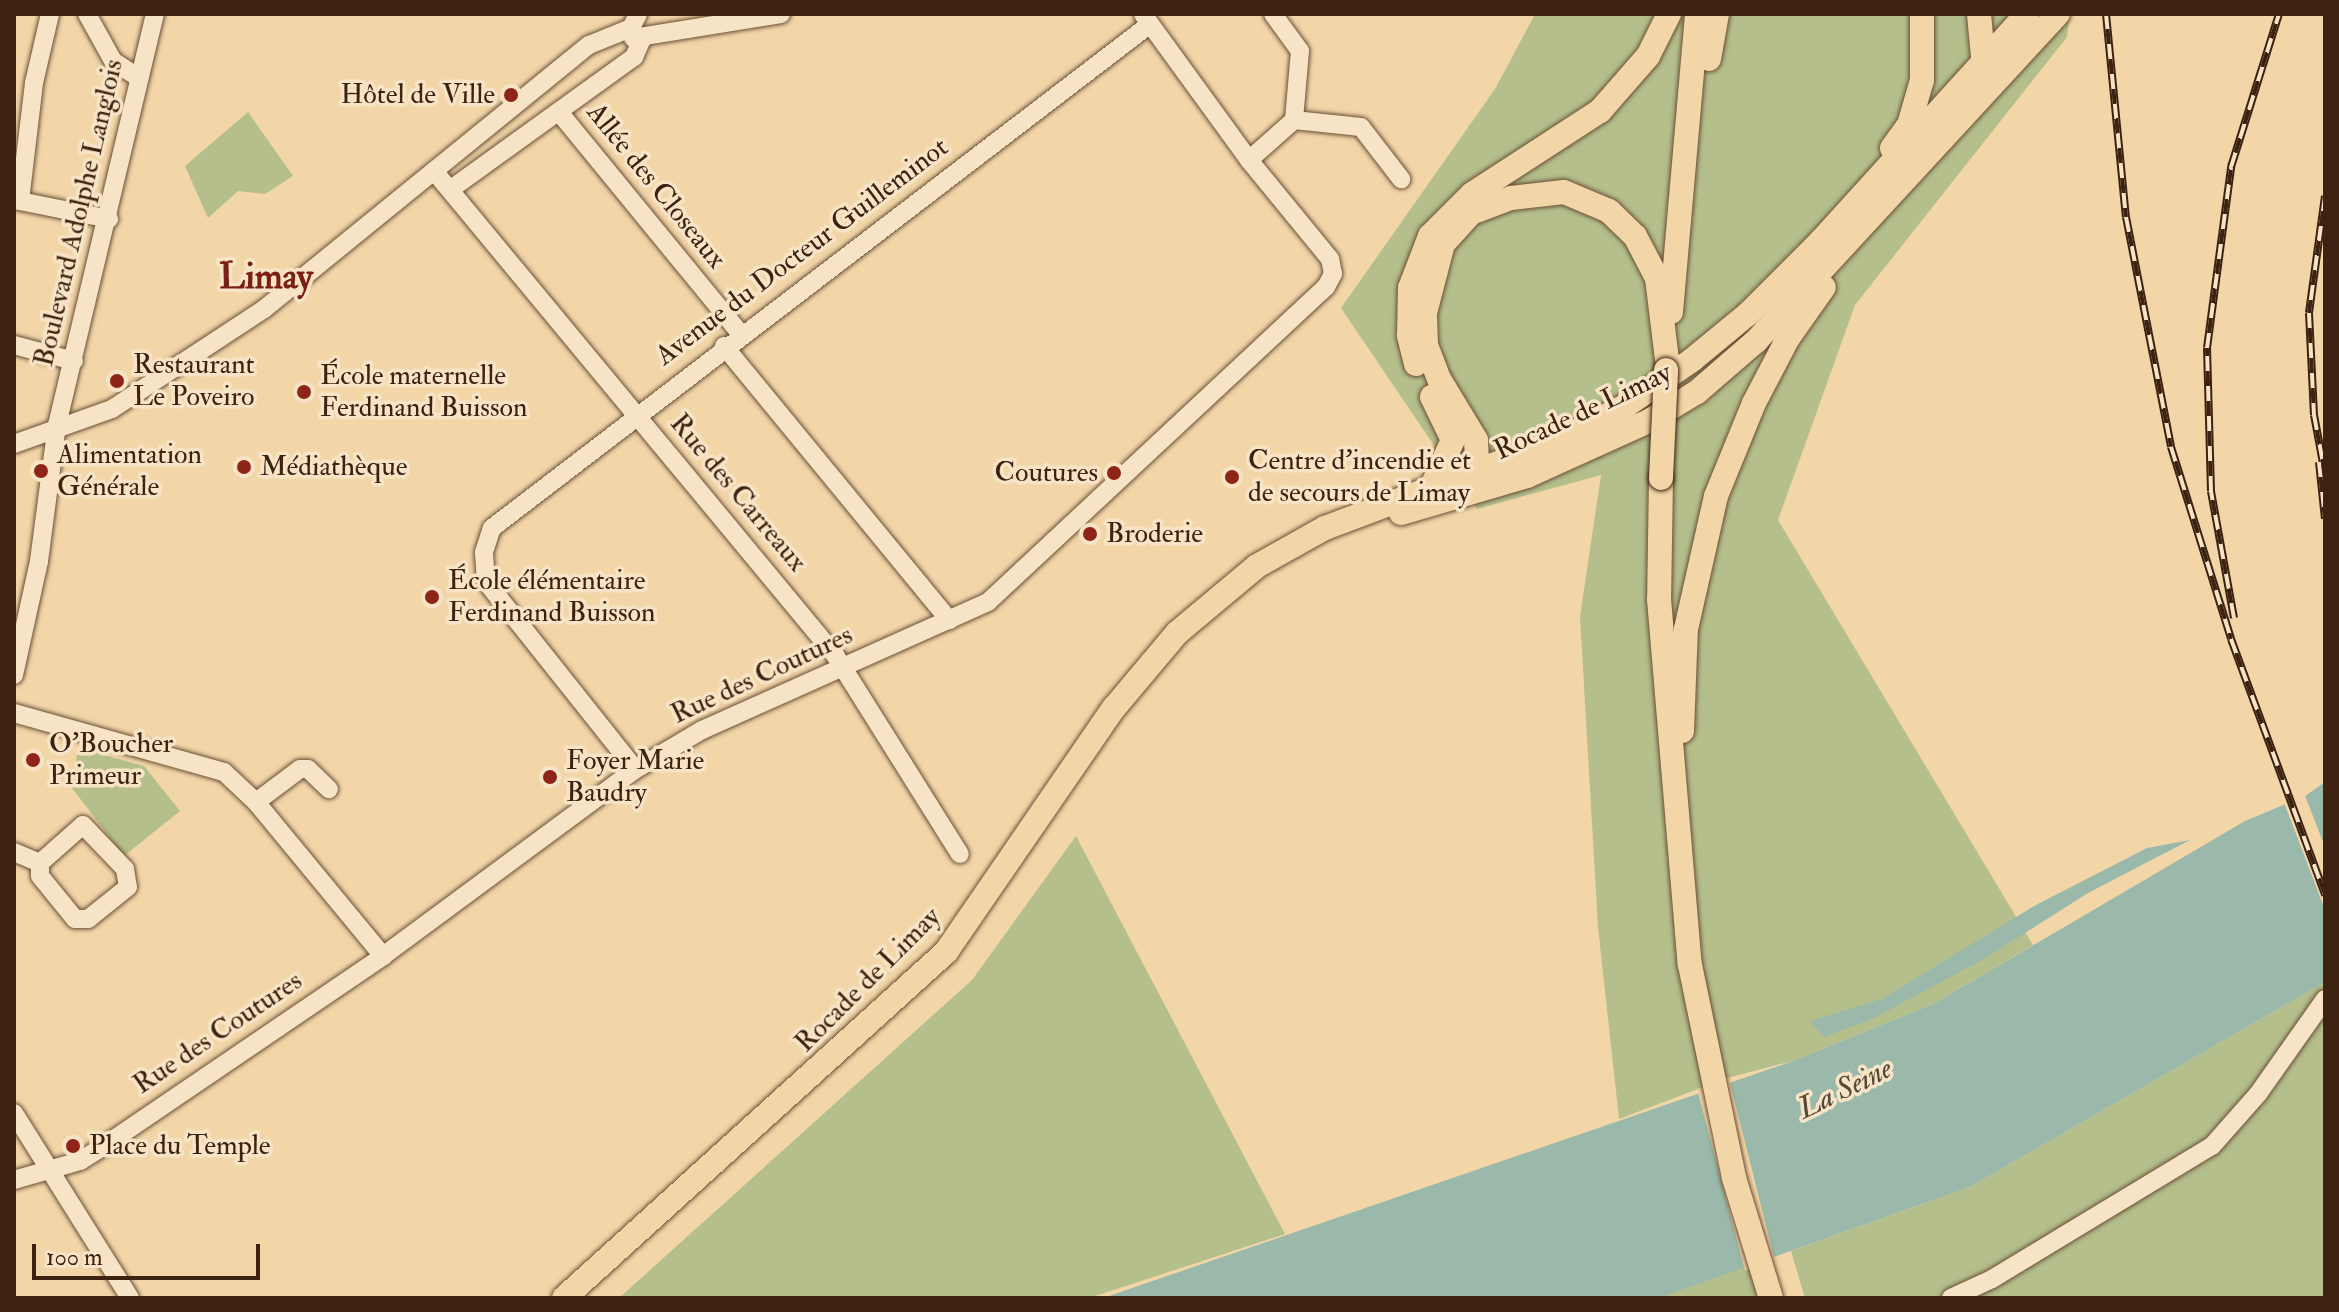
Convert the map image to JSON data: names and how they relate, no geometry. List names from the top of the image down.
{
  "streets": {
    "main road": ["Rocade de Limay"],
    "street": [
      "Allée des Closeaux",
      "Boulevard Adolphe Langlois",
      "Avenue du Docteur Guilleminot",
      "Rue des Carreaux",
      "Rue des Coutures"
    ]
  },
  "crossings": [
    ["Allée des Closeaux", "Avenue du Docteur Guilleminot"],
    ["Avenue du Docteur Guilleminot", "Rue des Carreaux"],
    ["Avenue du Docteur Guilleminot", "Rue des Coutures"],
    ["Rue des Carreaux", "Rue des Coutures"]
  ],
  "districts": ["Limay"],
  "water": ["La Seine"],
  "places": [
    "Hôtel de Ville",
    "Restaurant Le Poveiro",
    "École maternelle Ferdinand Buisson",
    "Médiathèque",
    "Alimentation Générale",
    "Coutures",
    "Centre d'incendie et de secours de Limay",
    "Broderie",
    "École élémentaire Ferdinand Buisson",
    "O’Boucher Primeur",
    "Foyer Marie Baudry",
    "Place du Temple"
  ],
  "scale_bar": "100 m"
}
